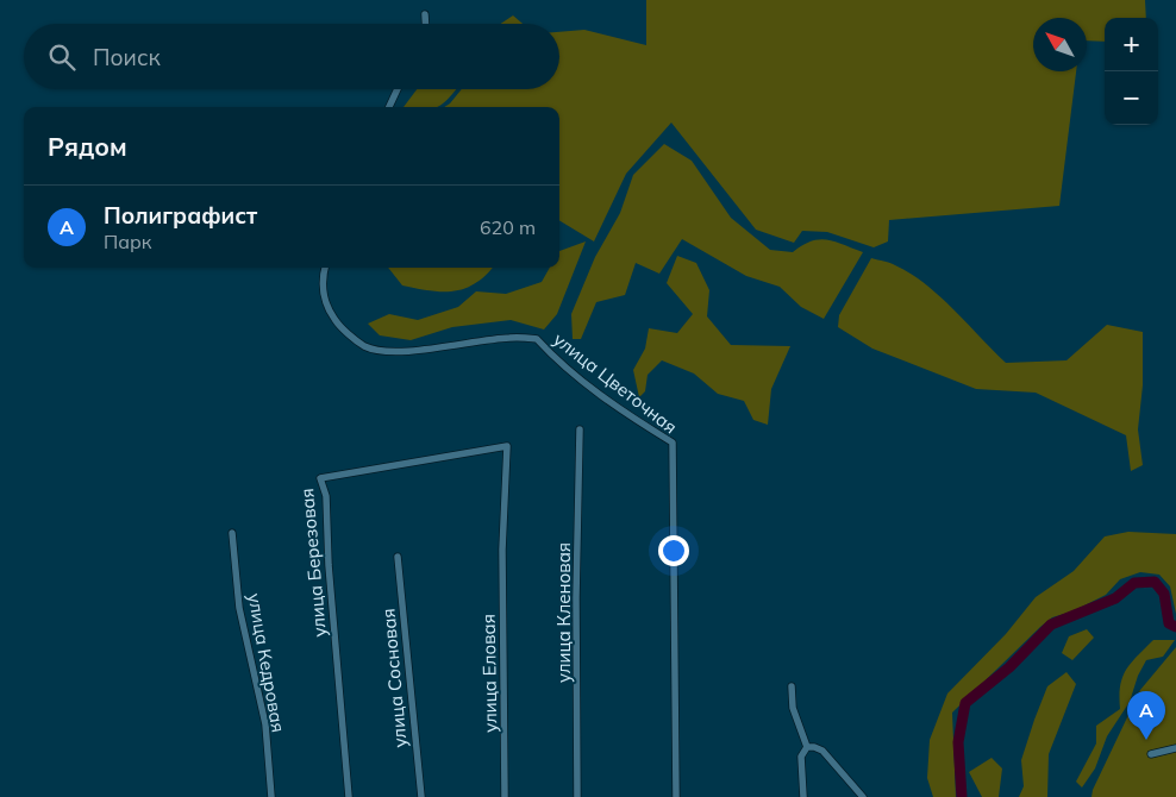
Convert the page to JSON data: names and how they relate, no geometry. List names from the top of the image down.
{
  "streets": {
    "street": [
      "улица Цветочная",
      "улица Березовая",
      "улица Кленовая",
      "улица Кедровая",
      "улица Еловая",
      "улица Сосновая"
    ]
  },
  "crossings": [
    ["улица Березовая", "улица Еловая"]
  ],
  "north": "top left",
  "page": {
    "map_buttons": ["+", "−"],
    "search": "Поиск",
    "heading": "Рядом",
    "list": [
      {
        "mark": "A",
        "name": "Полиграфист",
        "note": "Парк",
        "value": "620 m"
      }
    ],
    "pins": "A"
  }
}
